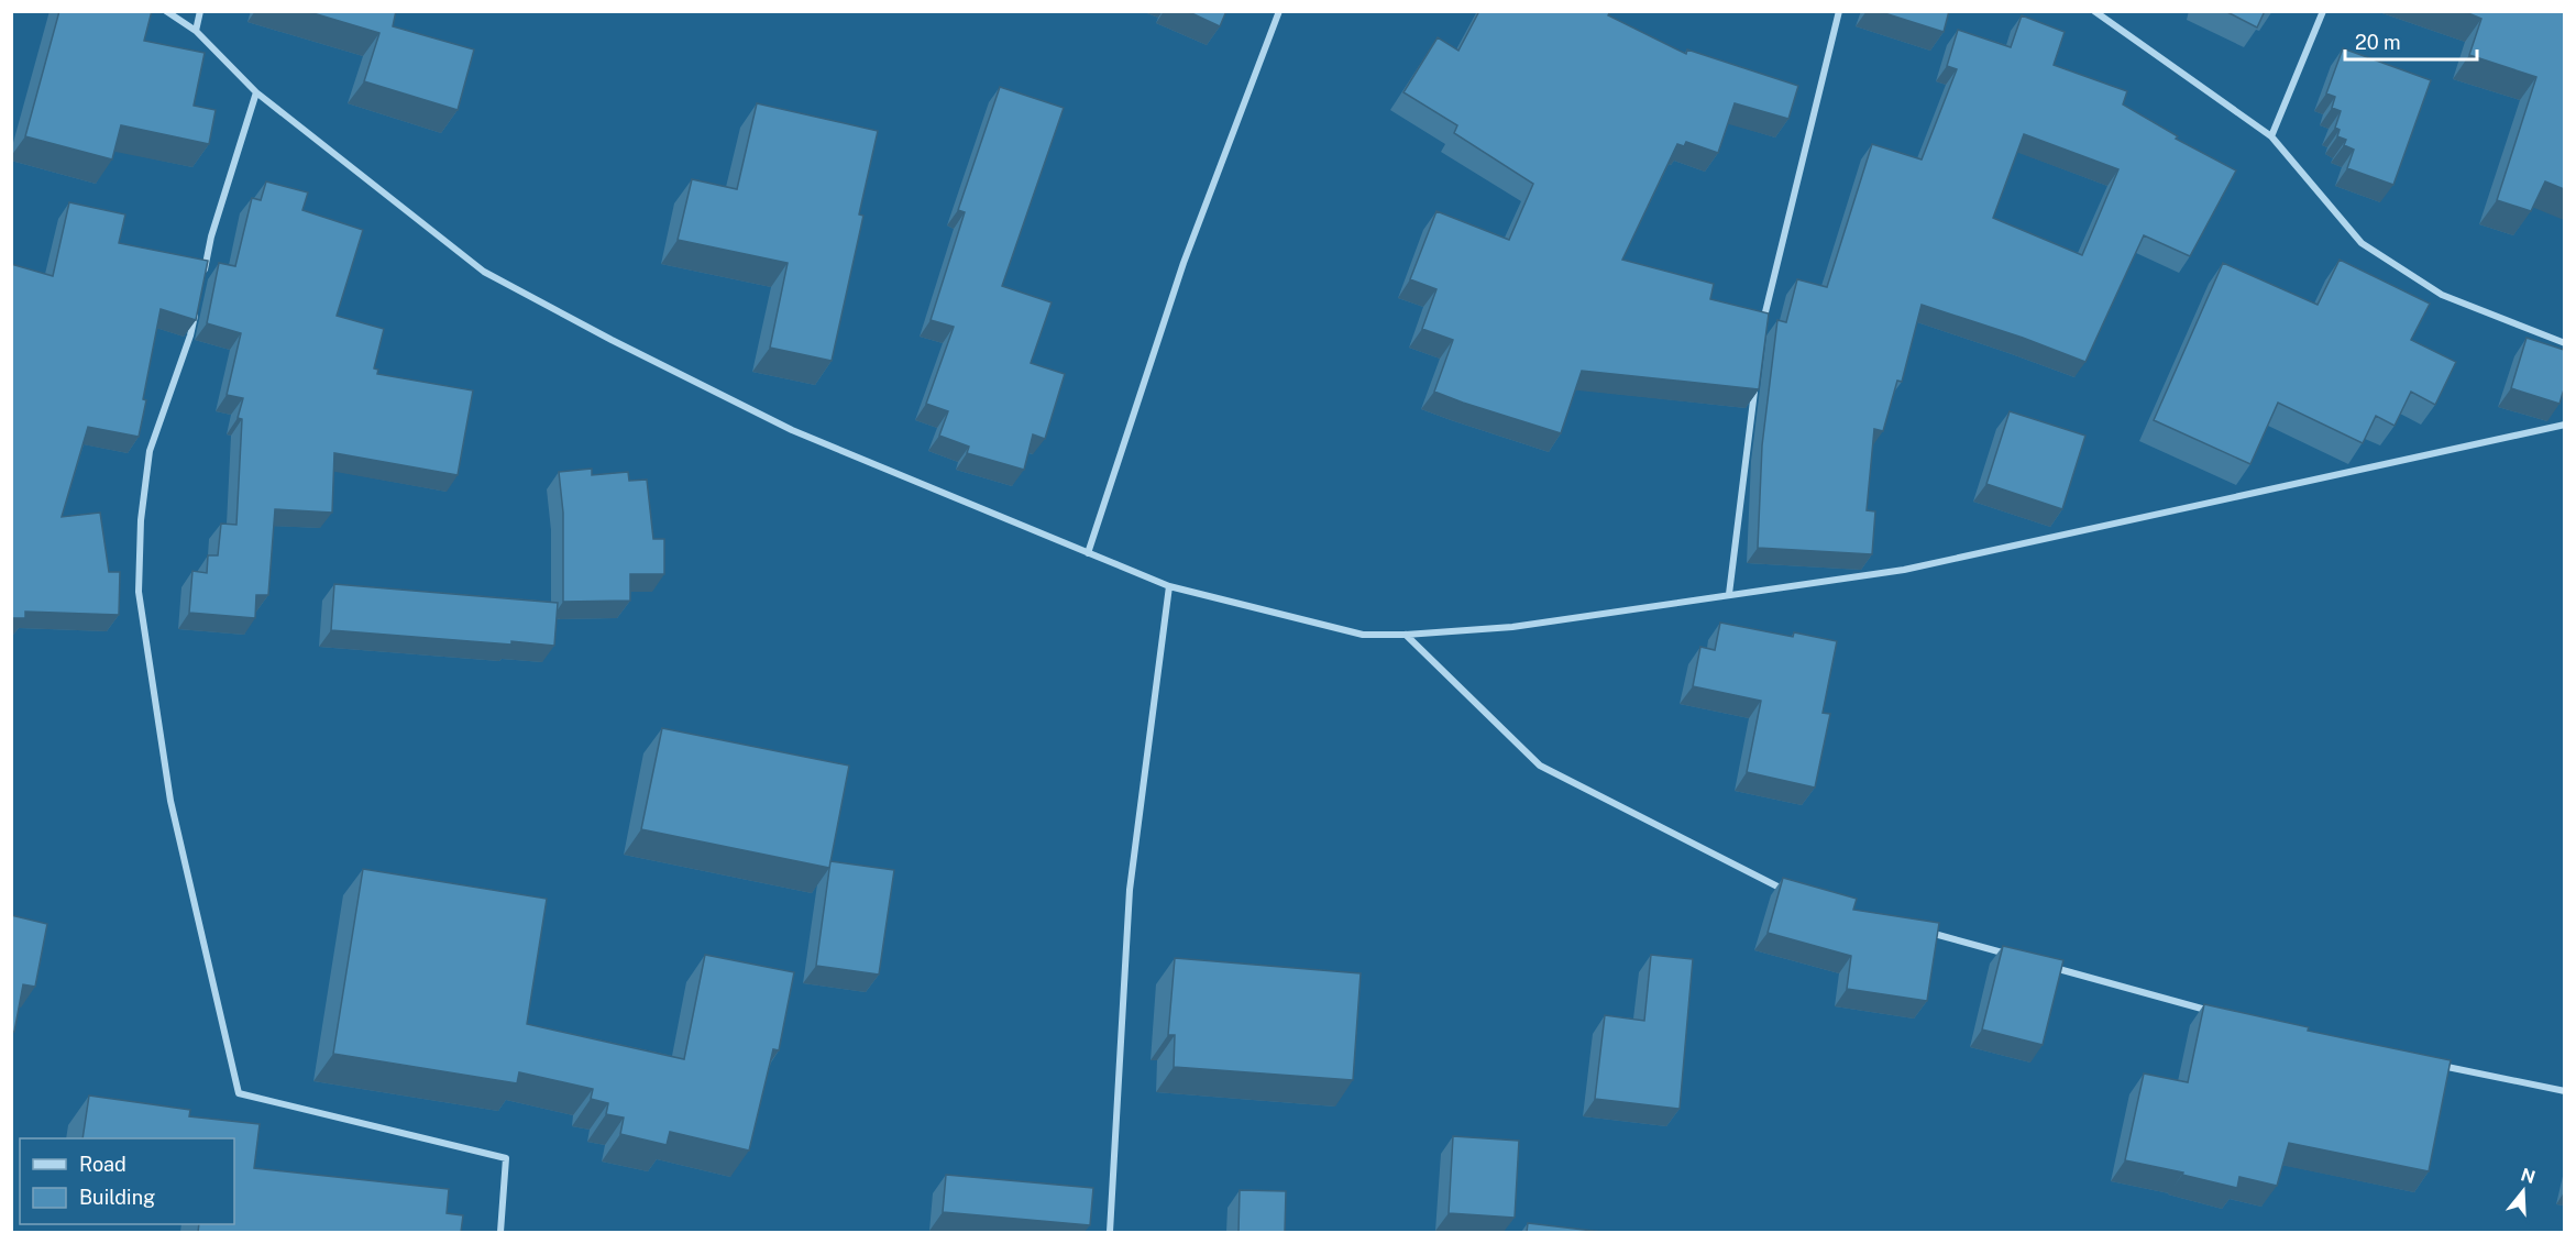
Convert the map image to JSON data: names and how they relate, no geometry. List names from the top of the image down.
{
  "legend": ["Road", "Building"],
  "scale_bar": "20 m",
  "north": "top"
}
